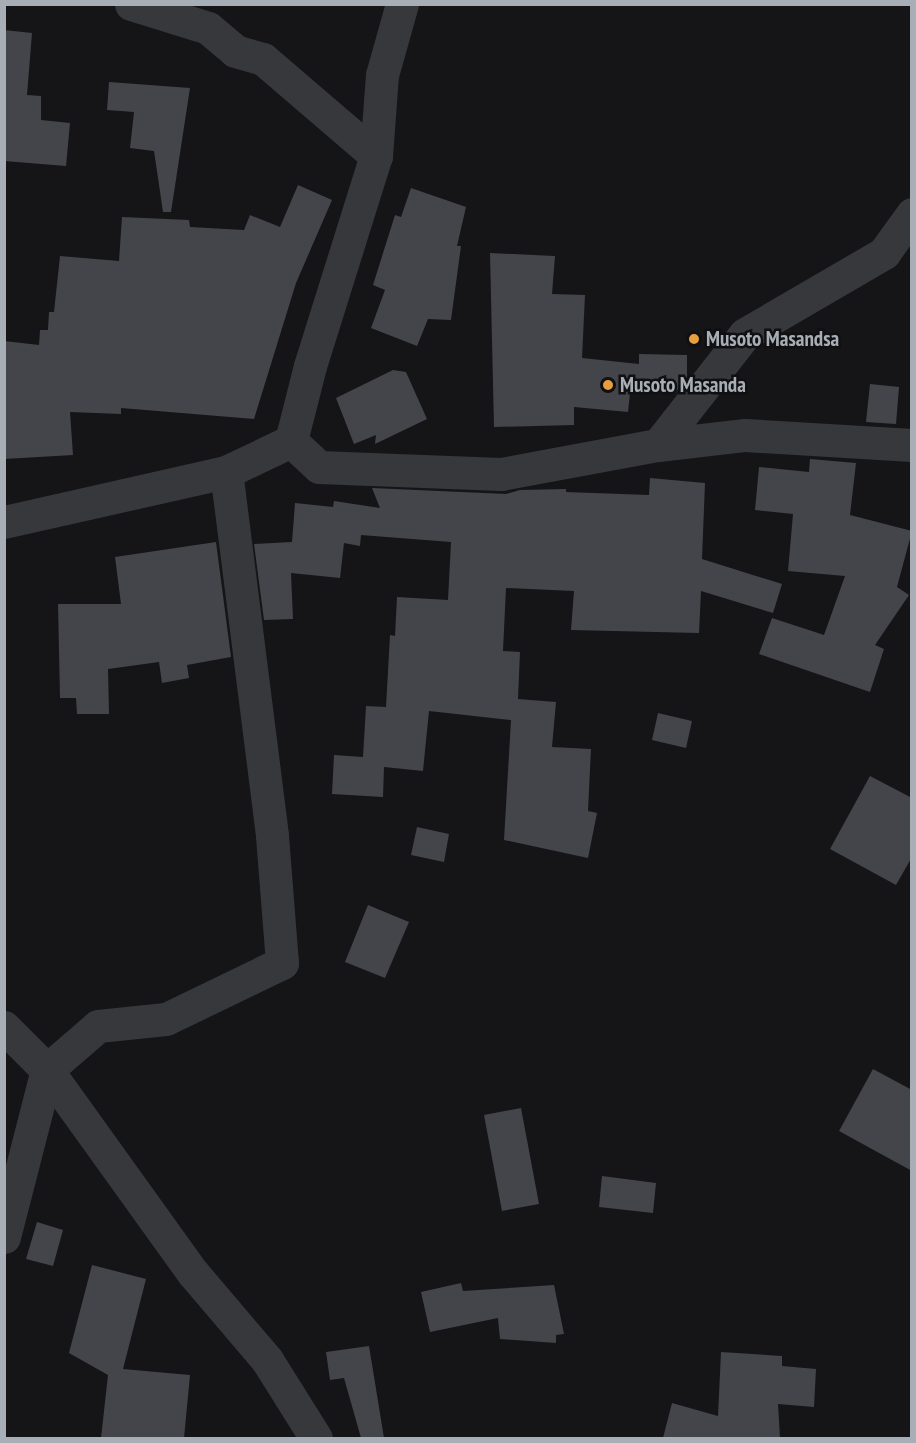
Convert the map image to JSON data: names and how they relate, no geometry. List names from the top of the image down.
{
  "places": ["Musoto Masandsa", "Musoto Masanda"]
}
